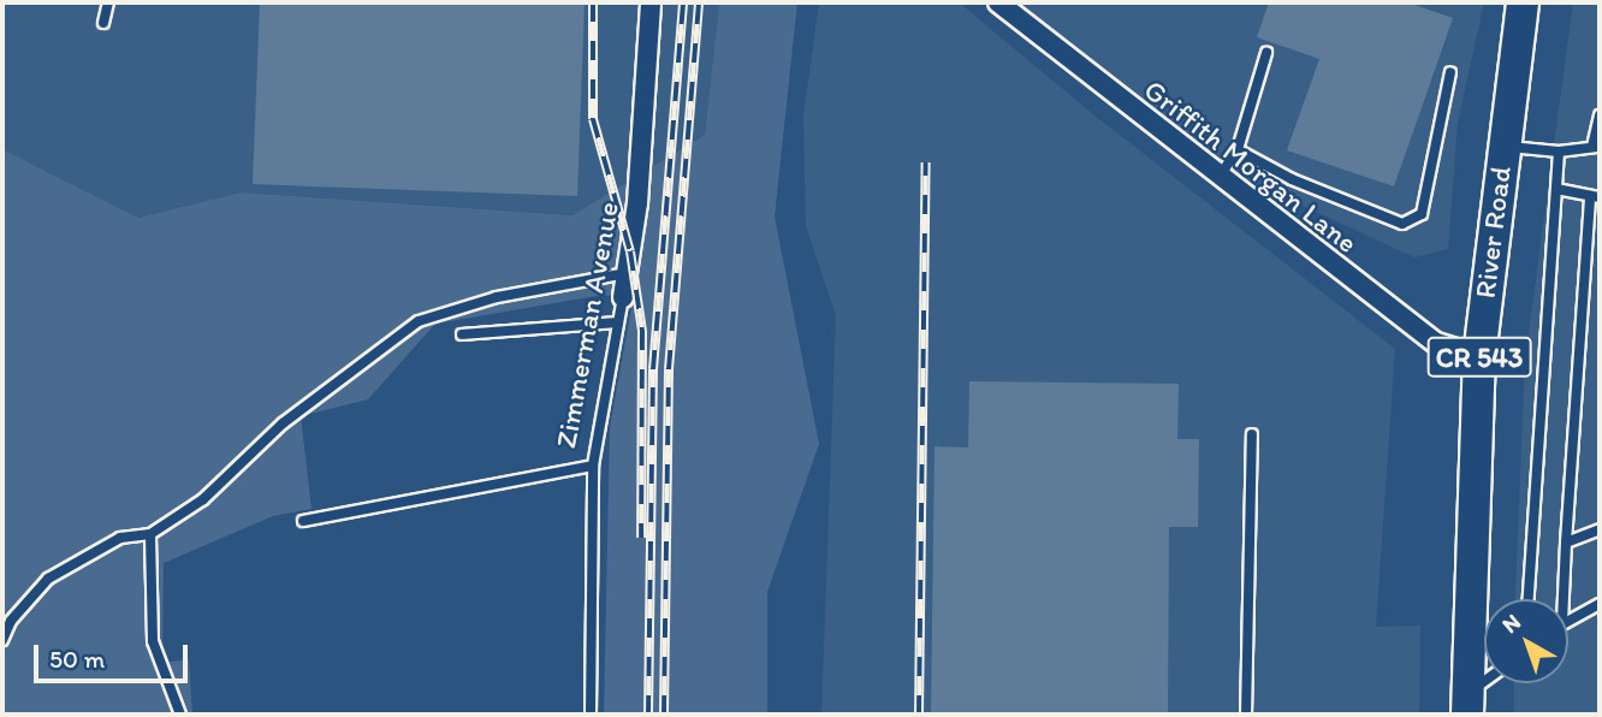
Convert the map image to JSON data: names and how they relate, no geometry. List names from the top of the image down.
{
  "streets": {
    "main road": ["River Road", "CR 543"],
    "street": ["Griffith Morgan Lane", "Zimmerman Avenue"]
  },
  "crossings": [
    ["Griffith Morgan Lane", "River Road"]
  ],
  "scale_bar": "50 m",
  "north": "top left"
}
